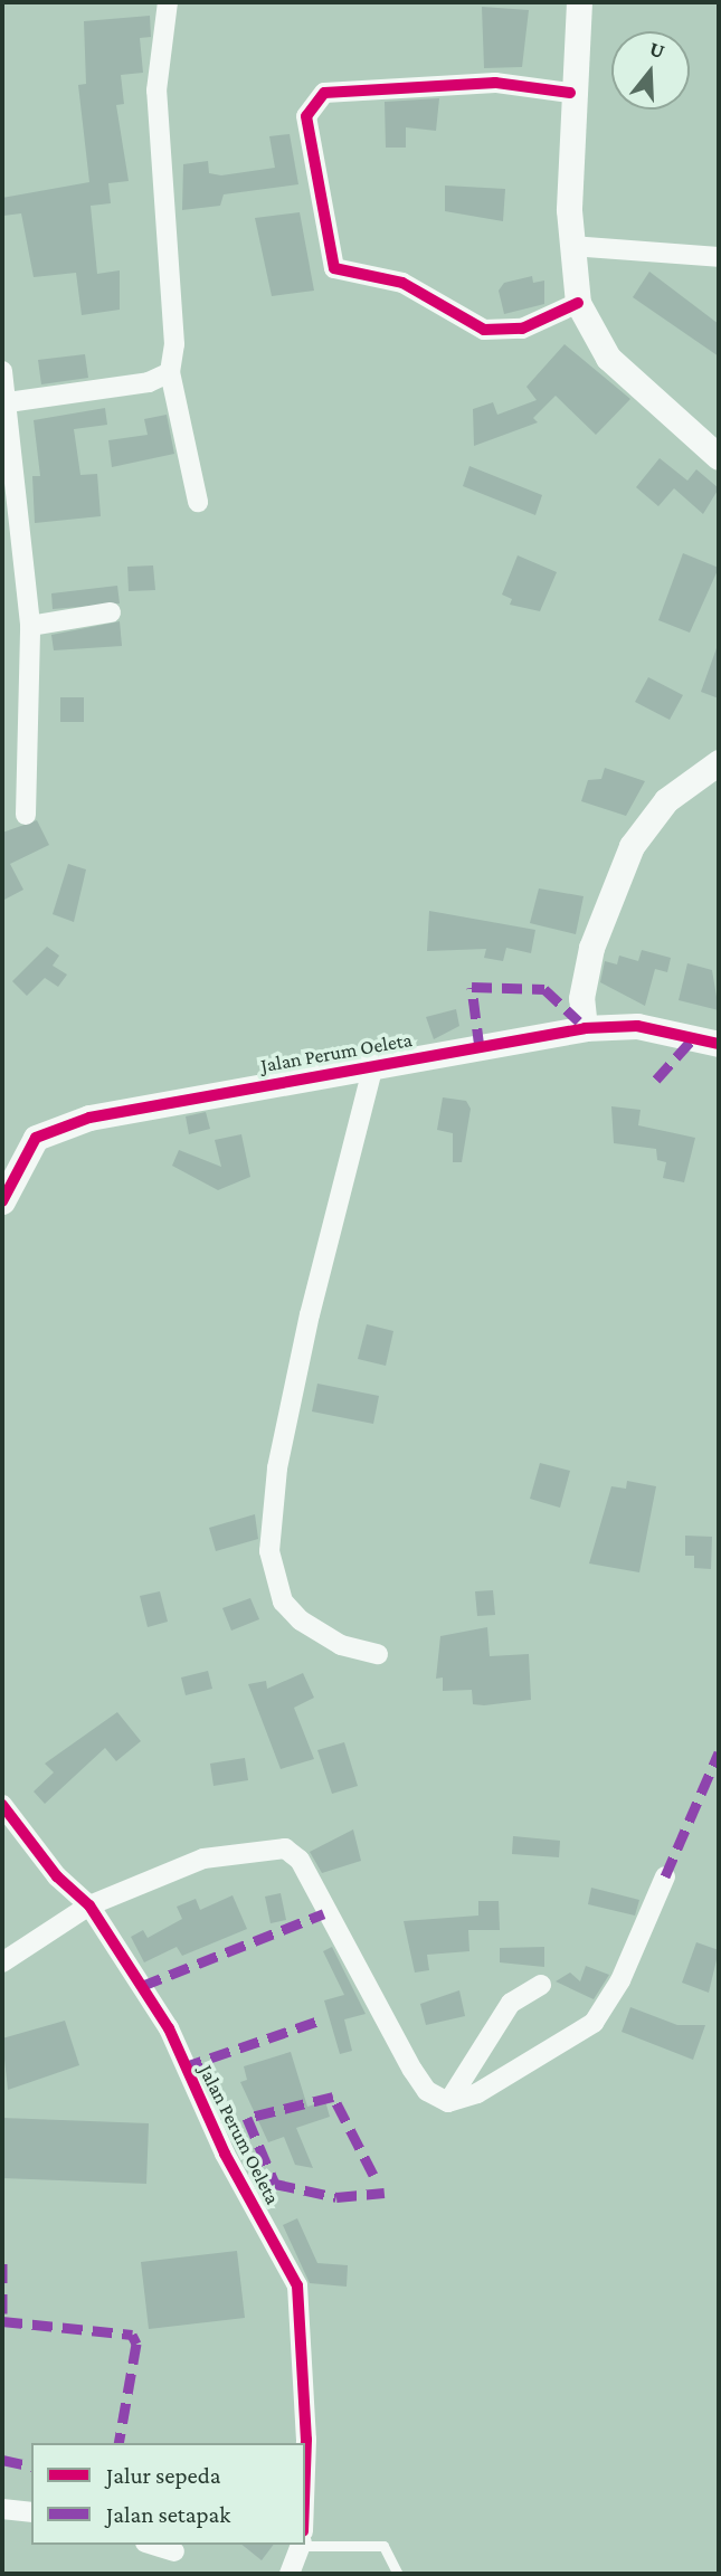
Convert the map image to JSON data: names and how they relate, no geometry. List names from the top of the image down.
{
  "streets": {
    "street": ["Jalan Perum Oeleta"]
  },
  "legend": ["Jalur sepeda", "Jalan setapak"],
  "north": "top"
}
